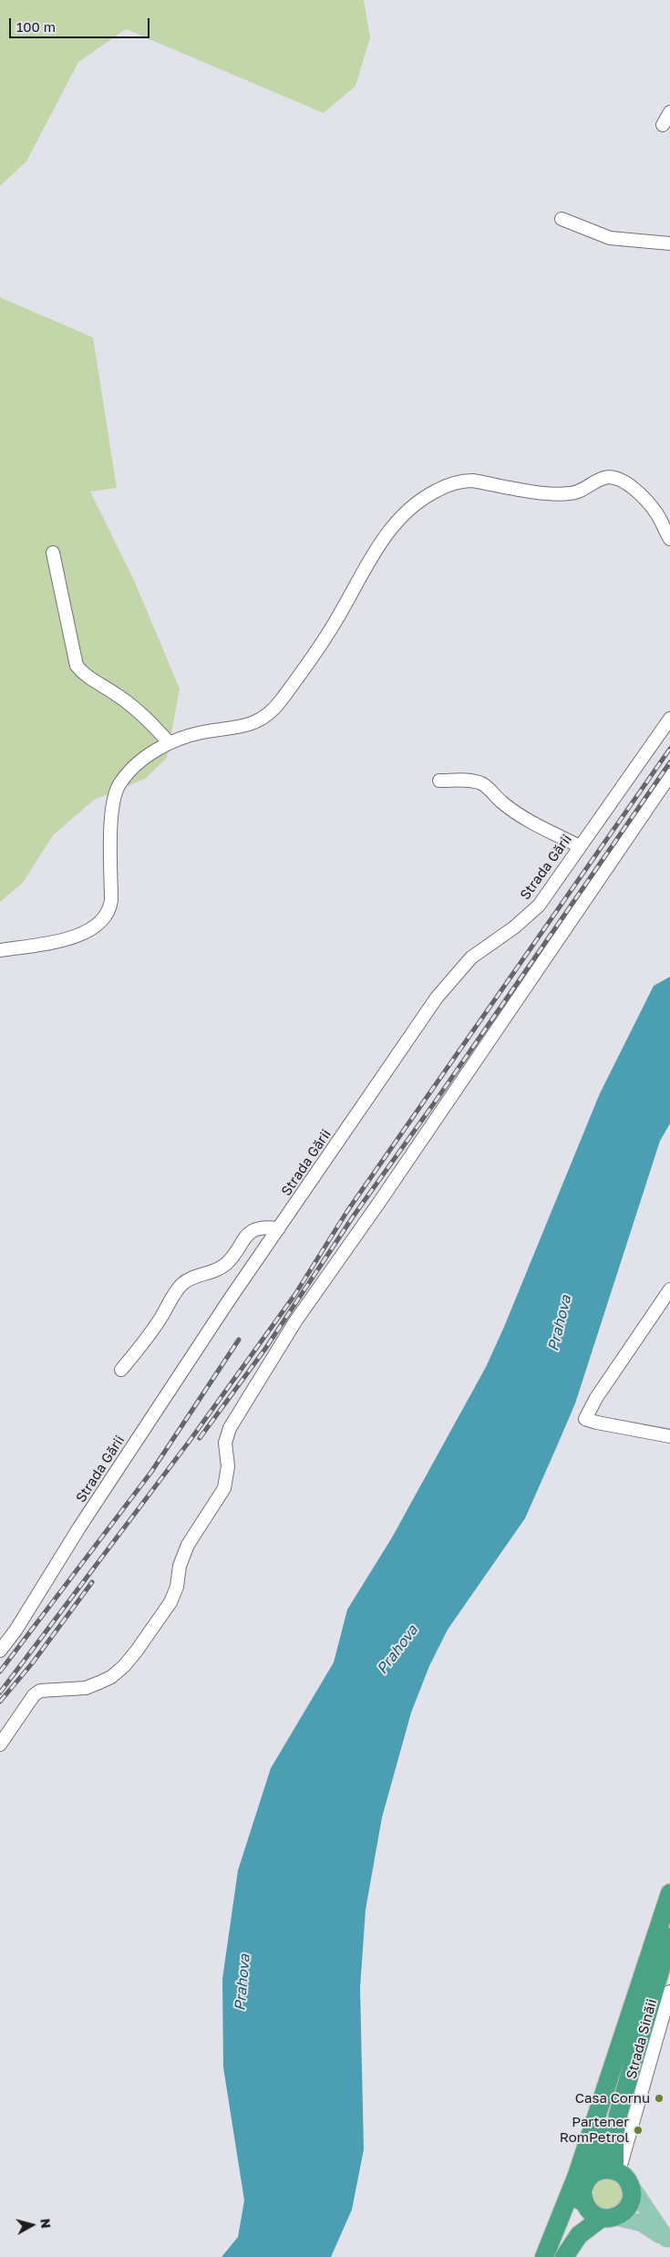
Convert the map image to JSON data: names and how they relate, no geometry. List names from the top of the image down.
{
  "streets": {
    "street": ["Strada Gării", "Strada Sinăii"]
  },
  "water": ["Prahova"],
  "places": ["Casa Cornu", "Partener RomPetrol"],
  "scale_bar": "100 m",
  "north": "right"
}
